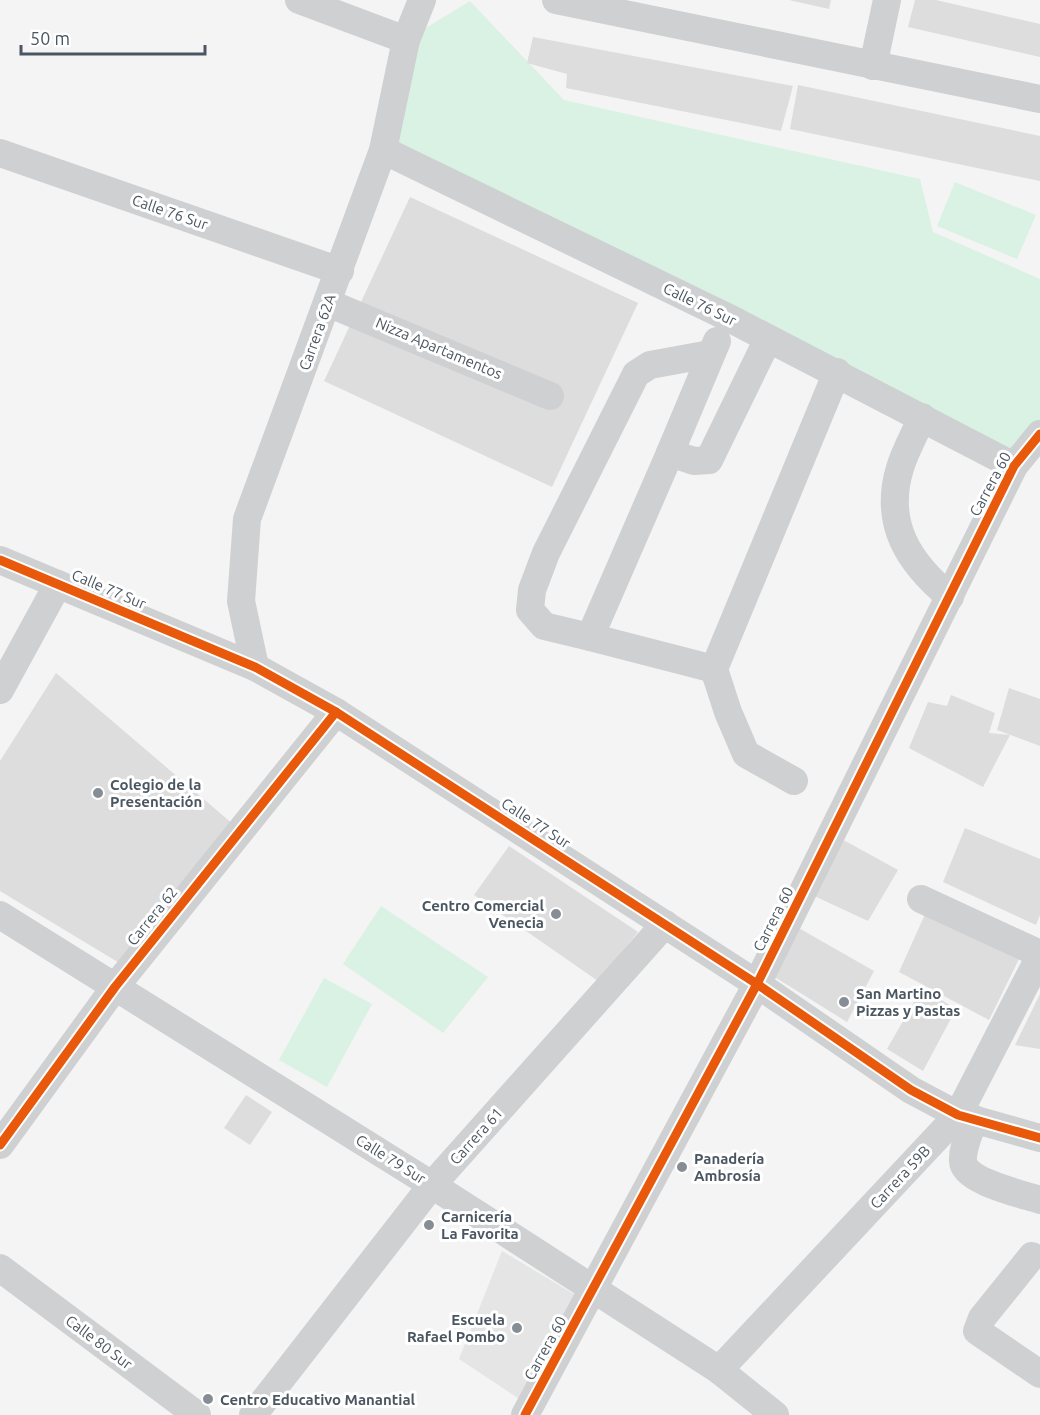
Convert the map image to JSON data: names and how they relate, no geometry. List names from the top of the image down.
{
  "streets": {
    "street": [
      "Calle 76 Sur",
      "Carrera 62A",
      "Nizza Apartamentos",
      "Carrera 60",
      "Calle 77 Sur",
      "Carrera 62",
      "Carrera 61",
      "Calle 79 Sur",
      "Carrera 59B",
      "Calle 80 Sur"
    ]
  },
  "crossings": [
    ["Calle 76 Sur", "Carrera 62A"],
    ["Calle 76 Sur", "Carrera 60"],
    ["Carrera 62A", "Nizza Apartamentos"],
    ["Carrera 62A", "Calle 77 Sur"],
    ["Carrera 60", "Calle 77 Sur"],
    ["Carrera 60", "Calle 79 Sur"],
    ["Calle 77 Sur", "Carrera 62"],
    ["Calle 77 Sur", "Carrera 61"],
    ["Calle 77 Sur", "Carrera 59B"],
    ["Carrera 62", "Calle 79 Sur"],
    ["Carrera 61", "Calle 79 Sur"],
    ["Calle 79 Sur", "Carrera 59B"]
  ],
  "places": [
    "Colegio de la Presentación",
    "Centro Comercial Venecia",
    "San Martino Pizzas y Pastas",
    "Panadería Ambrosía",
    "Carnicería La Favorita",
    "Escuela Rafael Pombo",
    "Centro Educativo Manantial"
  ],
  "scale_bar": "50 m"
}
